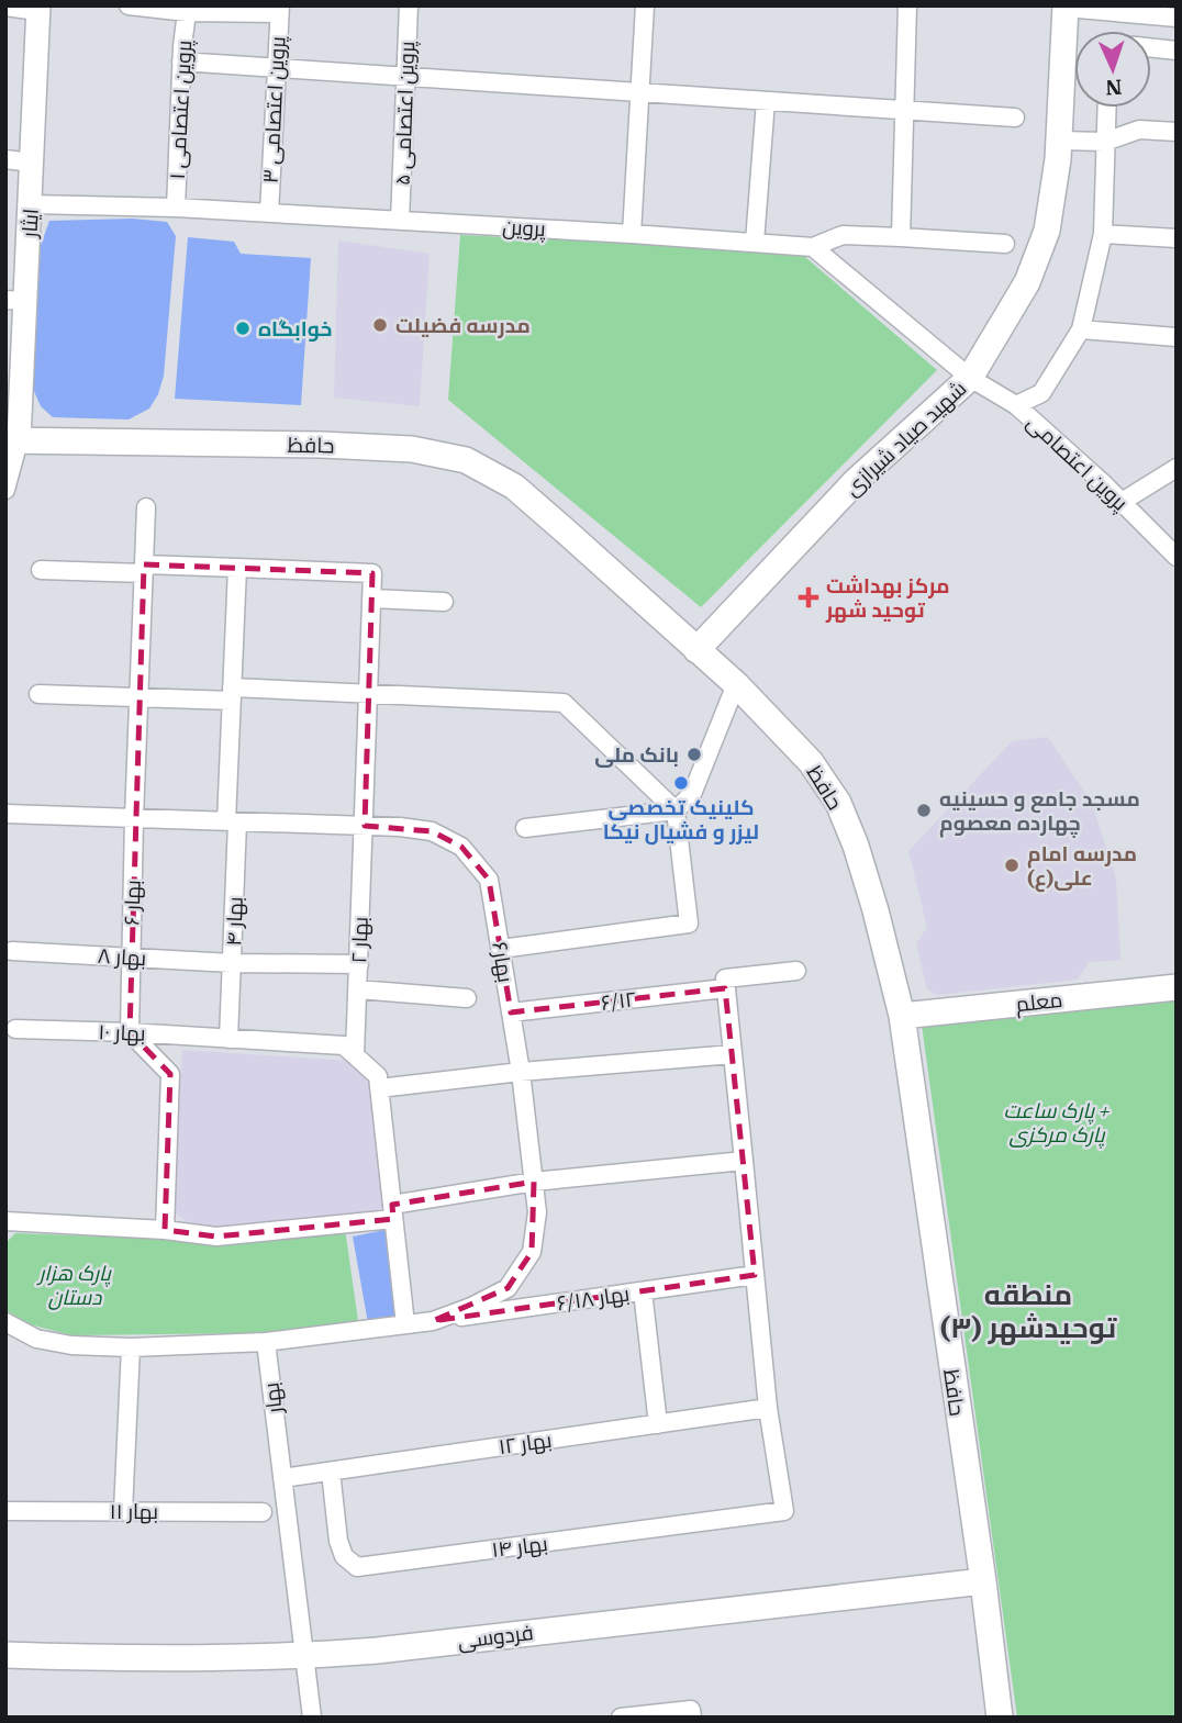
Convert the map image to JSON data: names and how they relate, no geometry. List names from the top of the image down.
{
  "streets": {
    "main road": [
      "شهید صیاد شیرازی",
      "حافظ",
      "معلم",
      "فردوسی"
    ],
    "street": [
      "پروین اعتصامی ۱",
      "پروین اعتصامی ۳",
      "پروین اعتصامی ۵",
      "ایثار",
      "پروین",
      "پروین اعتصامی",
      "بهار ۶",
      "بهار ۴",
      "بهار ۲",
      "بهار ۸",
      "بهار۶",
      "۶/۱۲",
      "بهار ۱۰",
      "بهار ۶/۱۸",
      "بهار",
      "بهار ۱۲",
      "بهار ۱۱",
      "بهار ۱۴"
    ]
  },
  "crossings": [
    ["پروین اعتصامی ۱", "پروین"],
    ["پروین اعتصامی ۳", "پروین"],
    ["پروین اعتصامی ۵", "پروین"],
    ["ایثار", "پروین"],
    ["ایثار", "حافظ"],
    ["شهید صیاد شیرازی", "حافظ"],
    ["شهید صیاد شیرازی", "پروین اعتصامی"],
    ["حافظ", "معلم"],
    ["حافظ", "فردوسی"],
    ["بهار ۶", "بهار ۸"],
    ["بهار ۶", "بهار۶"],
    ["بهار ۶", "بهار ۱۰"],
    ["بهار ۴", "بهار ۸"],
    ["بهار ۴", "بهار۶"],
    ["بهار ۴", "بهار ۱۰"],
    ["بهار ۲", "بهار ۸"],
    ["بهار ۲", "بهار۶"],
    ["بهار ۲", "بهار ۱۰"],
    ["بهار۶", "۶/۱۲"],
    ["بهار۶", "بهار ۶/۱۸"],
    ["بهار۶", "بهار"],
    ["بهار", "بهار ۱۲"],
    ["بهار", "فردوسی"],
    ["بهار ۱۲", "بهار ۱۴"]
  ],
  "districts": ["منطقه توحیدشهر (۳)"],
  "parks": ["پارک ساعت + پارک مرکزی", "پارک هزار دستان"],
  "places": {
    "other": [
      "مدرسه فضیلت",
      "خوابگاه",
      "بانک ملی",
      "کلینیک تخصصی لیزر و فشیال نیکا",
      "مسجد جامع و حسینیه چهارده معصوم",
      "مدرسه امام علی(ع)"
    ],
    "health": ["مرکز بهداشت توحید شهر"]
  },
  "north": "bottom"
}
